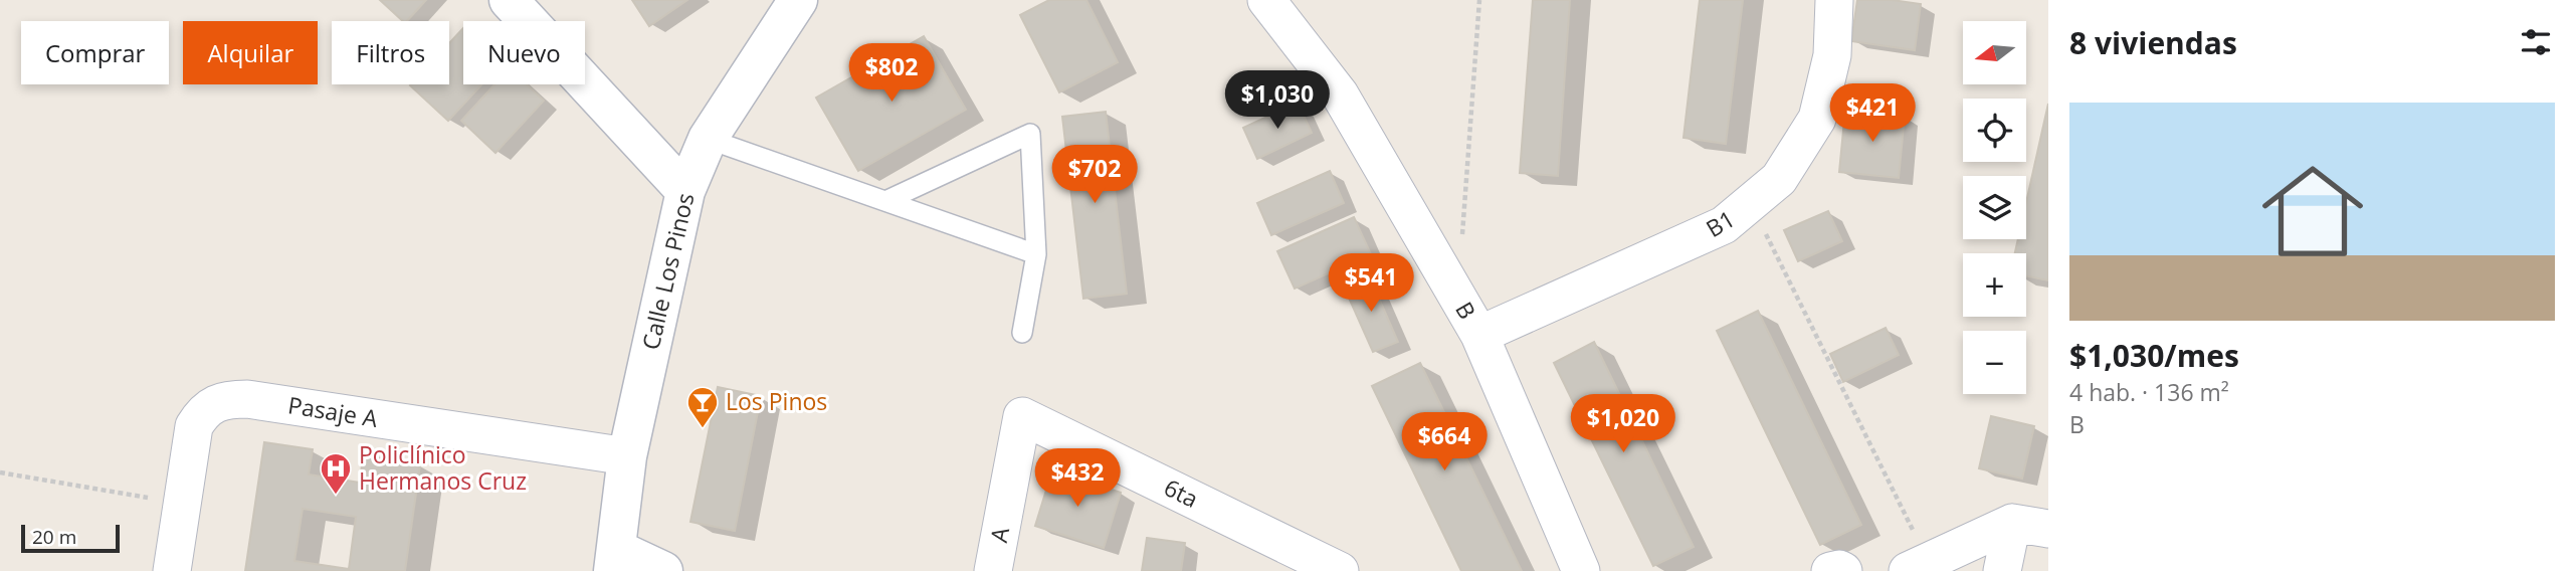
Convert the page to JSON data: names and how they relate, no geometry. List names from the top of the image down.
{
  "streets": {
    "street": [
      "B1",
      "Calle Los Pinos",
      "B",
      "Pasaje A",
      "6ta",
      "A"
    ]
  },
  "crossings": [
    ["B1", "B"],
    ["Calle Los Pinos", "Pasaje A"],
    ["6ta", "A"]
  ],
  "places": {
    "bar": ["Los Pinos"],
    "hospital": ["Policlínico Hermanos Cruz"]
  },
  "scale_bar": "20 m",
  "north": "left",
  "page": {
    "heading": "8 viviendas",
    "map_buttons": ["+", "−"],
    "chip": [
      "Comprar",
      "Alquilar",
      "Filtros",
      "Nuevo"
    ],
    "price": [
      "$802",
      "$1,030",
      "$421",
      "$702",
      "$541",
      "$1,020",
      "$664",
      "$432"
    ],
    "list": [
      {
        "name": "$1,030/mes",
        "note": "4 hab. · 136 m² · B"
      }
    ],
    "scale": "20 m"
  }
}
